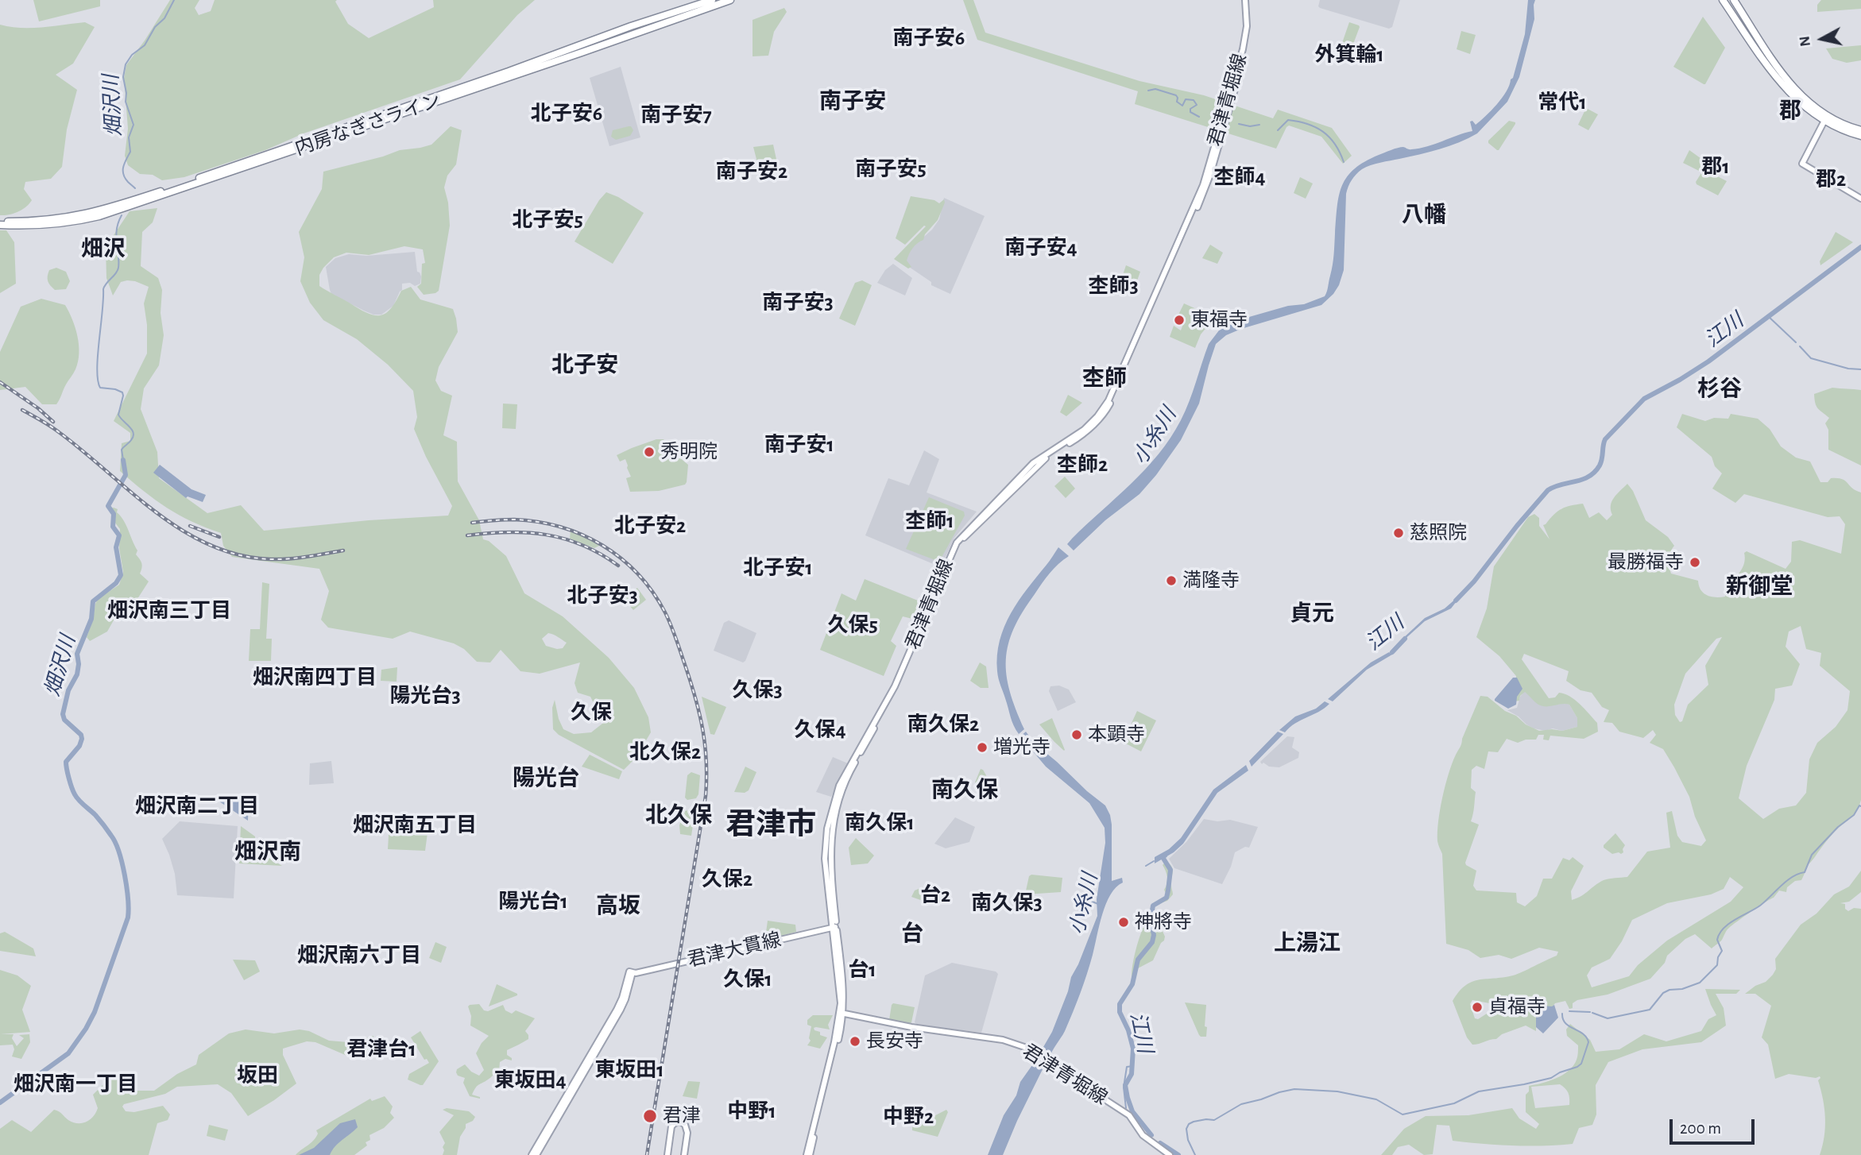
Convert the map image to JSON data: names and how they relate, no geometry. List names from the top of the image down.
{
  "streets": {
    "highway": ["内房なぎさライン"],
    "main road": ["君津青堀線", "君津大貫線"]
  },
  "crossings": [
    ["君津青堀線", "君津大貫線"]
  ],
  "districts": [
    "南子安6",
    "外箕輪1",
    "南子安",
    "常代1",
    "郡",
    "北子安6",
    "南子安7",
    "郡1",
    "南子安5",
    "南子安2",
    "杢師4",
    "郡2",
    "八幡",
    "北子安5",
    "南子安4",
    "畑沢",
    "杢師3",
    "南子安3",
    "北子安",
    "杢師",
    "杉谷",
    "南子安1",
    "杢師2",
    "杢師1",
    "北子安2",
    "北子安1",
    "新御堂",
    "北子安3",
    "畑沢南三丁目",
    "貞元",
    "久保5",
    "畑沢南四丁目",
    "久保3",
    "陽光台3",
    "久保",
    "南久保2",
    "久保4",
    "北久保2",
    "陽光台",
    "南久保",
    "畑沢南二丁目",
    "北久保",
    "南久保1",
    "畑沢南五丁目",
    "君津市",
    "畑沢南",
    "久保2",
    "台2",
    "陽光台1",
    "南久保3",
    "高坂",
    "台",
    "上湯江",
    "畑沢南六丁目",
    "台1",
    "久保1",
    "君津台1",
    "東坂田1",
    "坂田",
    "東坂田4",
    "畑沢南一丁目",
    "中野1",
    "中野2"
  ],
  "water": ["畑沢川", "江川", "小糸川"],
  "places": [
    "東福寺",
    "秀明院",
    "慈照院",
    "最勝福寺",
    "満隆寺",
    "本顕寺",
    "増光寺",
    "神將寺",
    "貞福寺",
    "長安寺",
    "君津"
  ],
  "scale_bar": "200 m",
  "north": "left"
}
